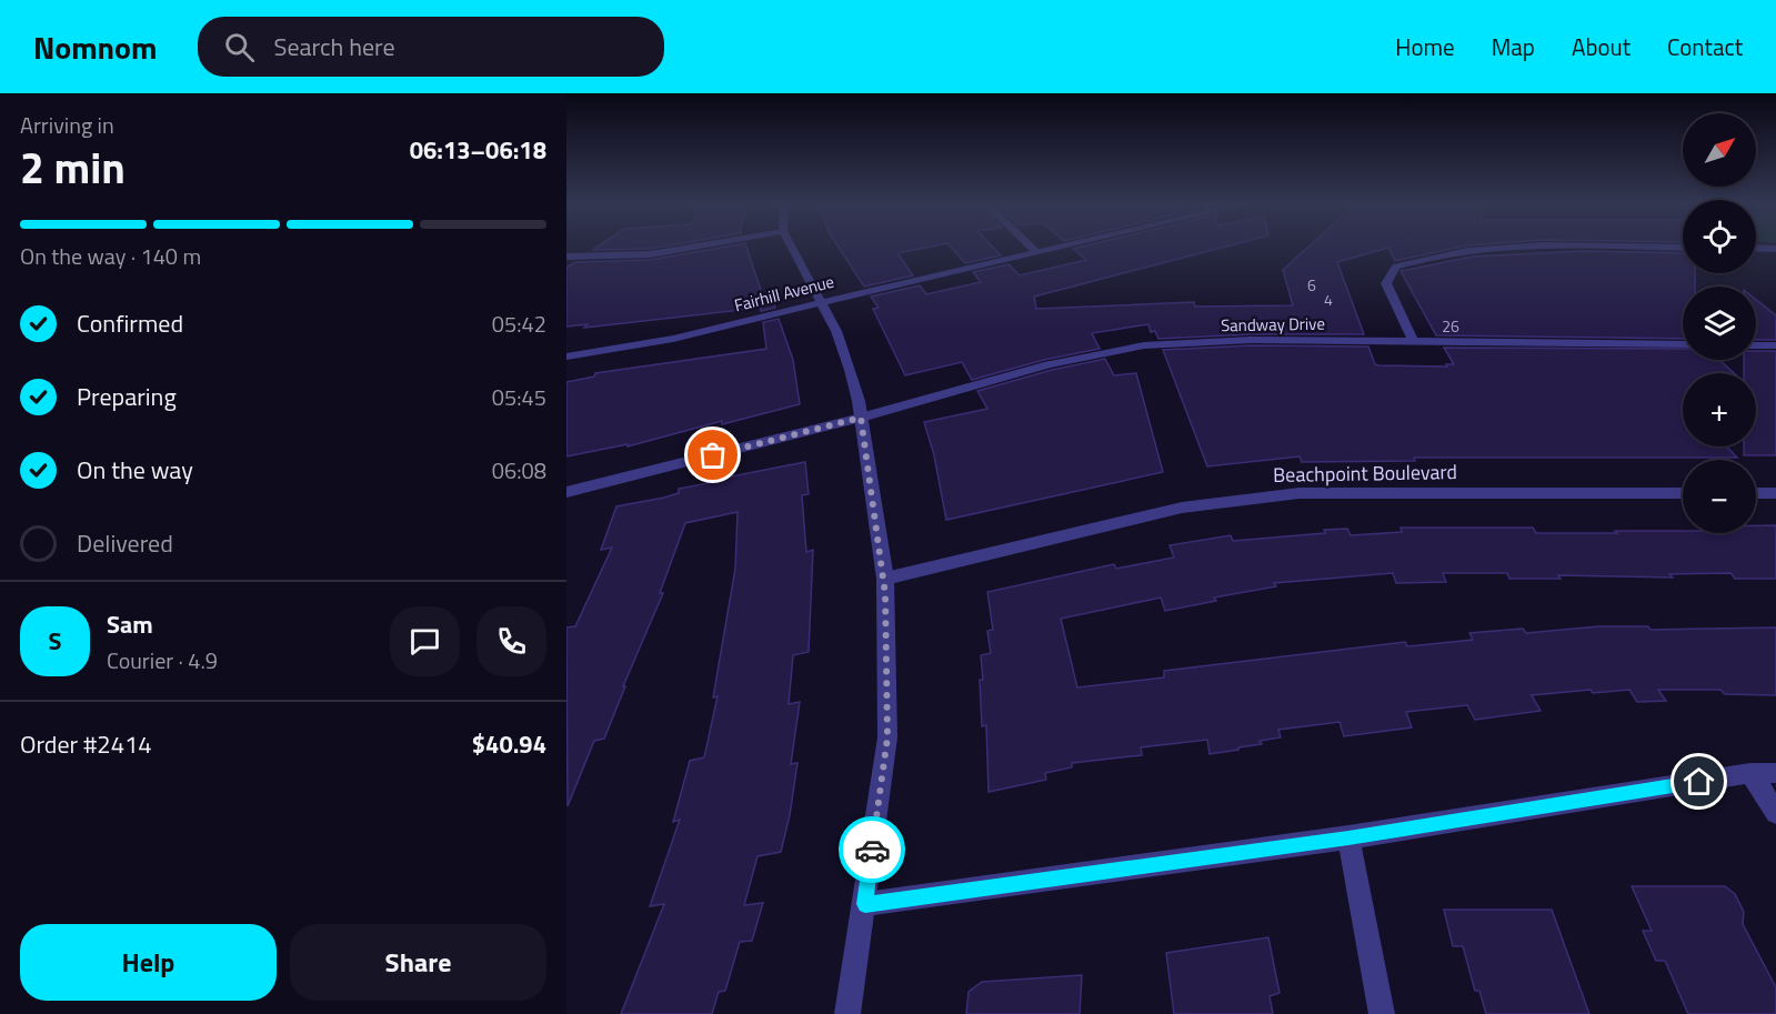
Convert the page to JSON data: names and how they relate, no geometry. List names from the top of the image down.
{
  "streets": {
    "street": ["Fairhill Avenue", "Sandway Drive", "Beachpoint Boulevard"]
  },
  "house_numbers": ["6", "4", "26"],
  "north": "top right",
  "page": {
    "header": "Nomnom",
    "search": "Search here",
    "nav": [
      "Home",
      "Map",
      "About",
      "Contact"
    ],
    "heading": ["2 min", "Arriving in", "06:13–06:18"],
    "panel": [
      "Sam",
      "Courier · 4.9",
      "Order #2414",
      "$40.94"
    ],
    "map_buttons": ["+", "−"],
    "bar": "On the way · 140 m",
    "list": [
      ["Confirmed", "05:42"],
      ["Preparing", "05:45"],
      ["On the way", "06:08"],
      "Delivered"
    ],
    "round": "S",
    "buttons": ["Help", "Share"]
  }
}
